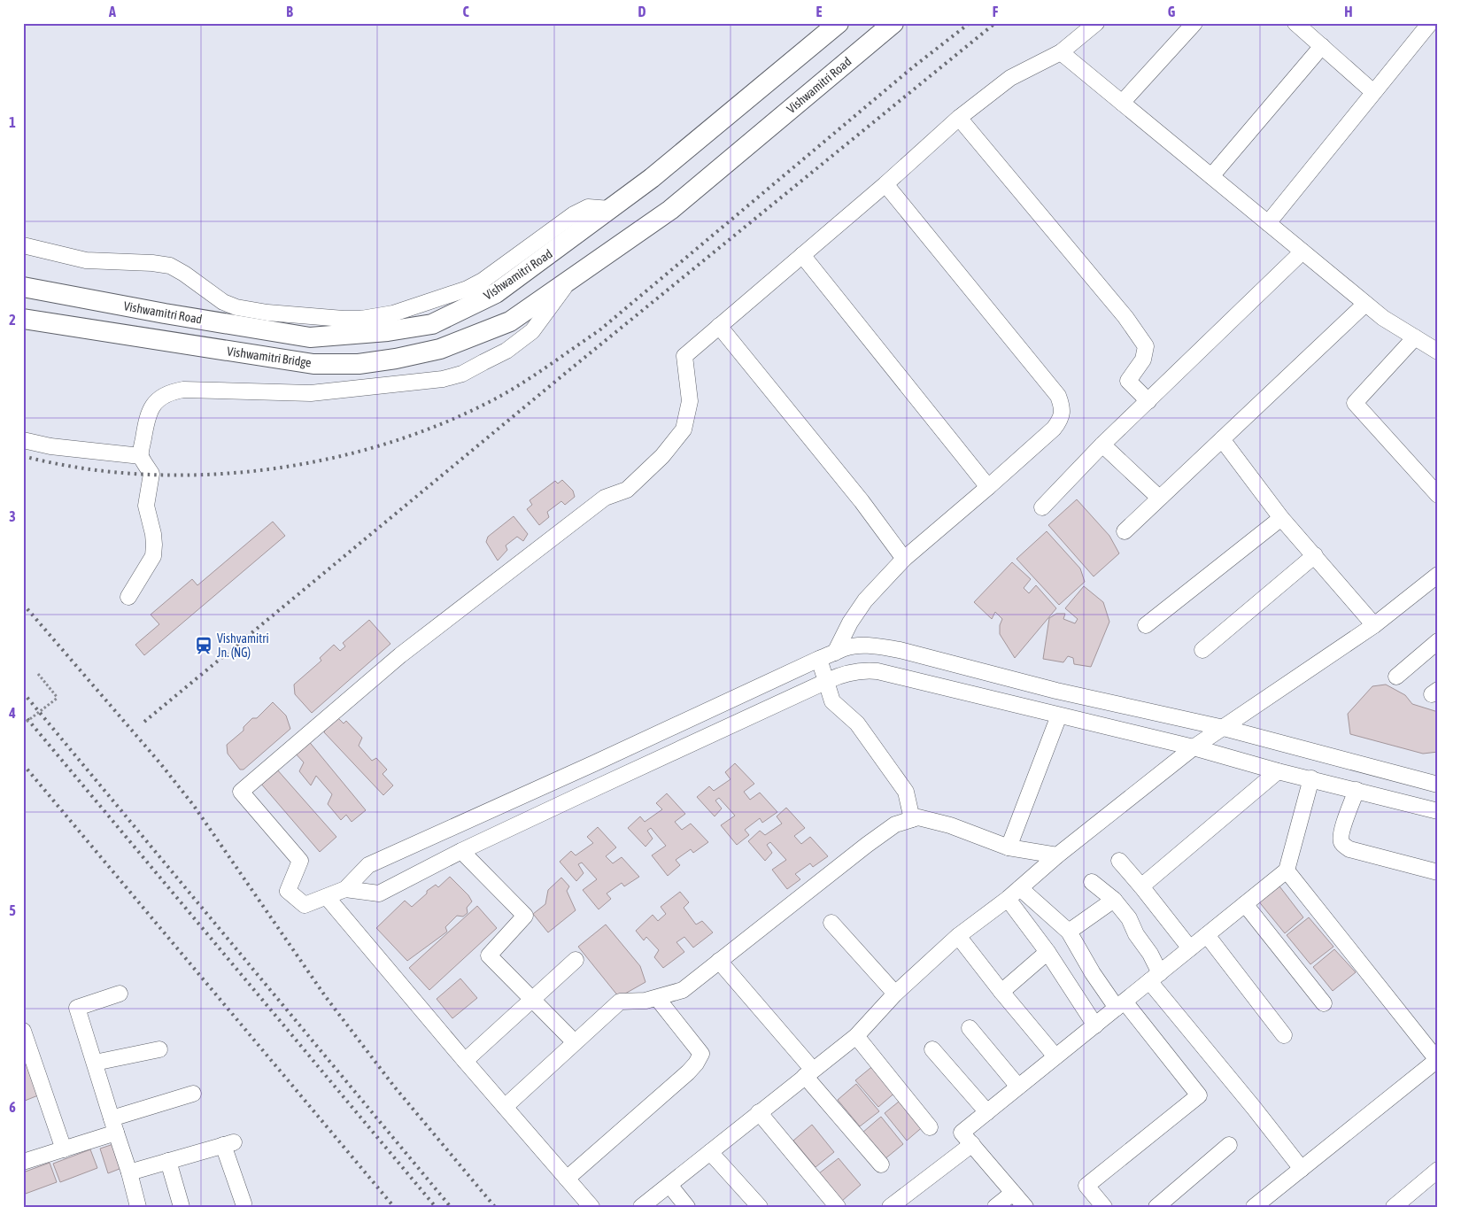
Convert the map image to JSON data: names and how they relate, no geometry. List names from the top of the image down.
{
  "streets": {
    "main road": ["Vishwamitri Road", "Vishwamitri Bridge"]
  },
  "crossings": [
    ["Vishwamitri Road", "Vishwamitri Bridge"]
  ],
  "places": {
    "station": ["Vishvamitri Jn. (NG)"]
  },
  "grid": {
    "columns": [
      "A",
      "B",
      "C",
      "D",
      "E",
      "F",
      "G",
      "H"
    ],
    "rows": [
      "1",
      "2",
      "3",
      "4",
      "5",
      "6"
    ]
  }
}
